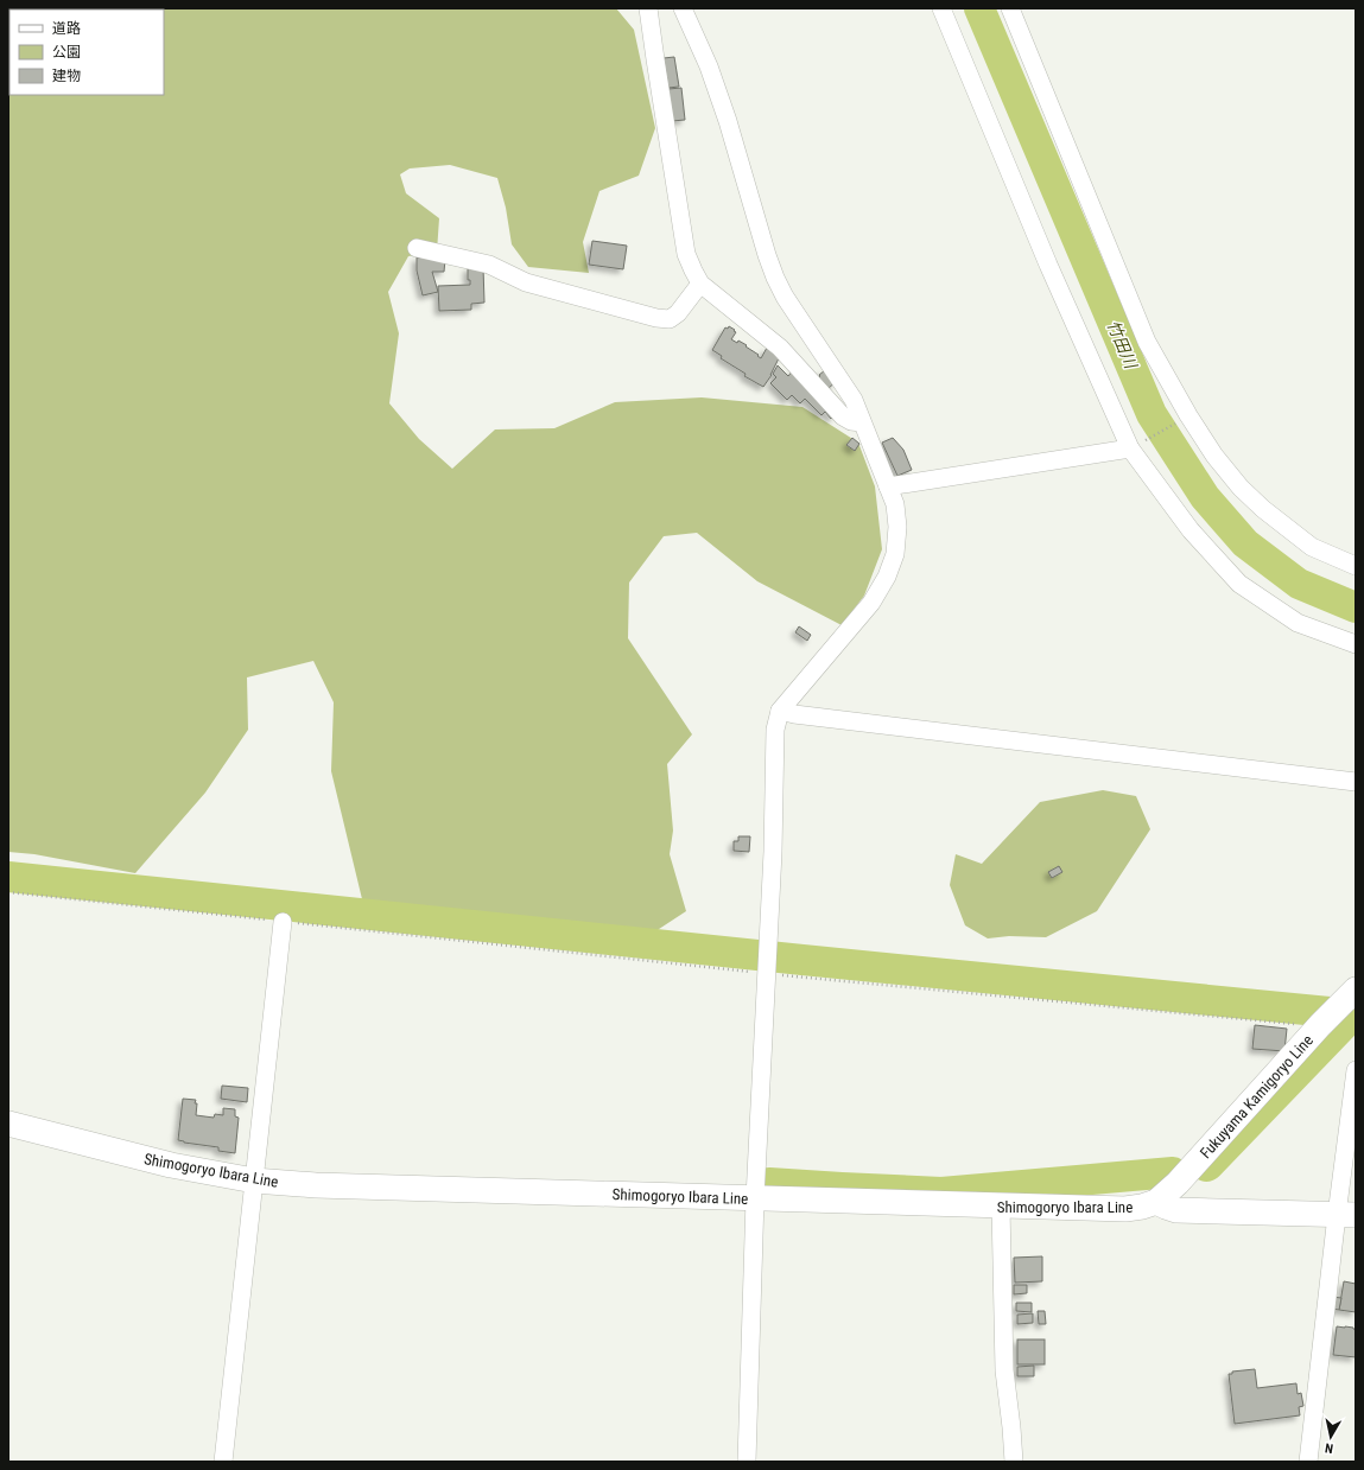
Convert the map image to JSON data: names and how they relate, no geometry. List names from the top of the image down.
{
  "streets": {
    "main road": ["Fukuyama Kamigoryo Line", "Shimogoryo Ibara Line"]
  },
  "crossings": [
    ["Fukuyama Kamigoryo Line", "Shimogoryo Ibara Line"]
  ],
  "water": ["竹田川"],
  "legend": ["道路", "公園", "建物"],
  "north": "bottom"
}
